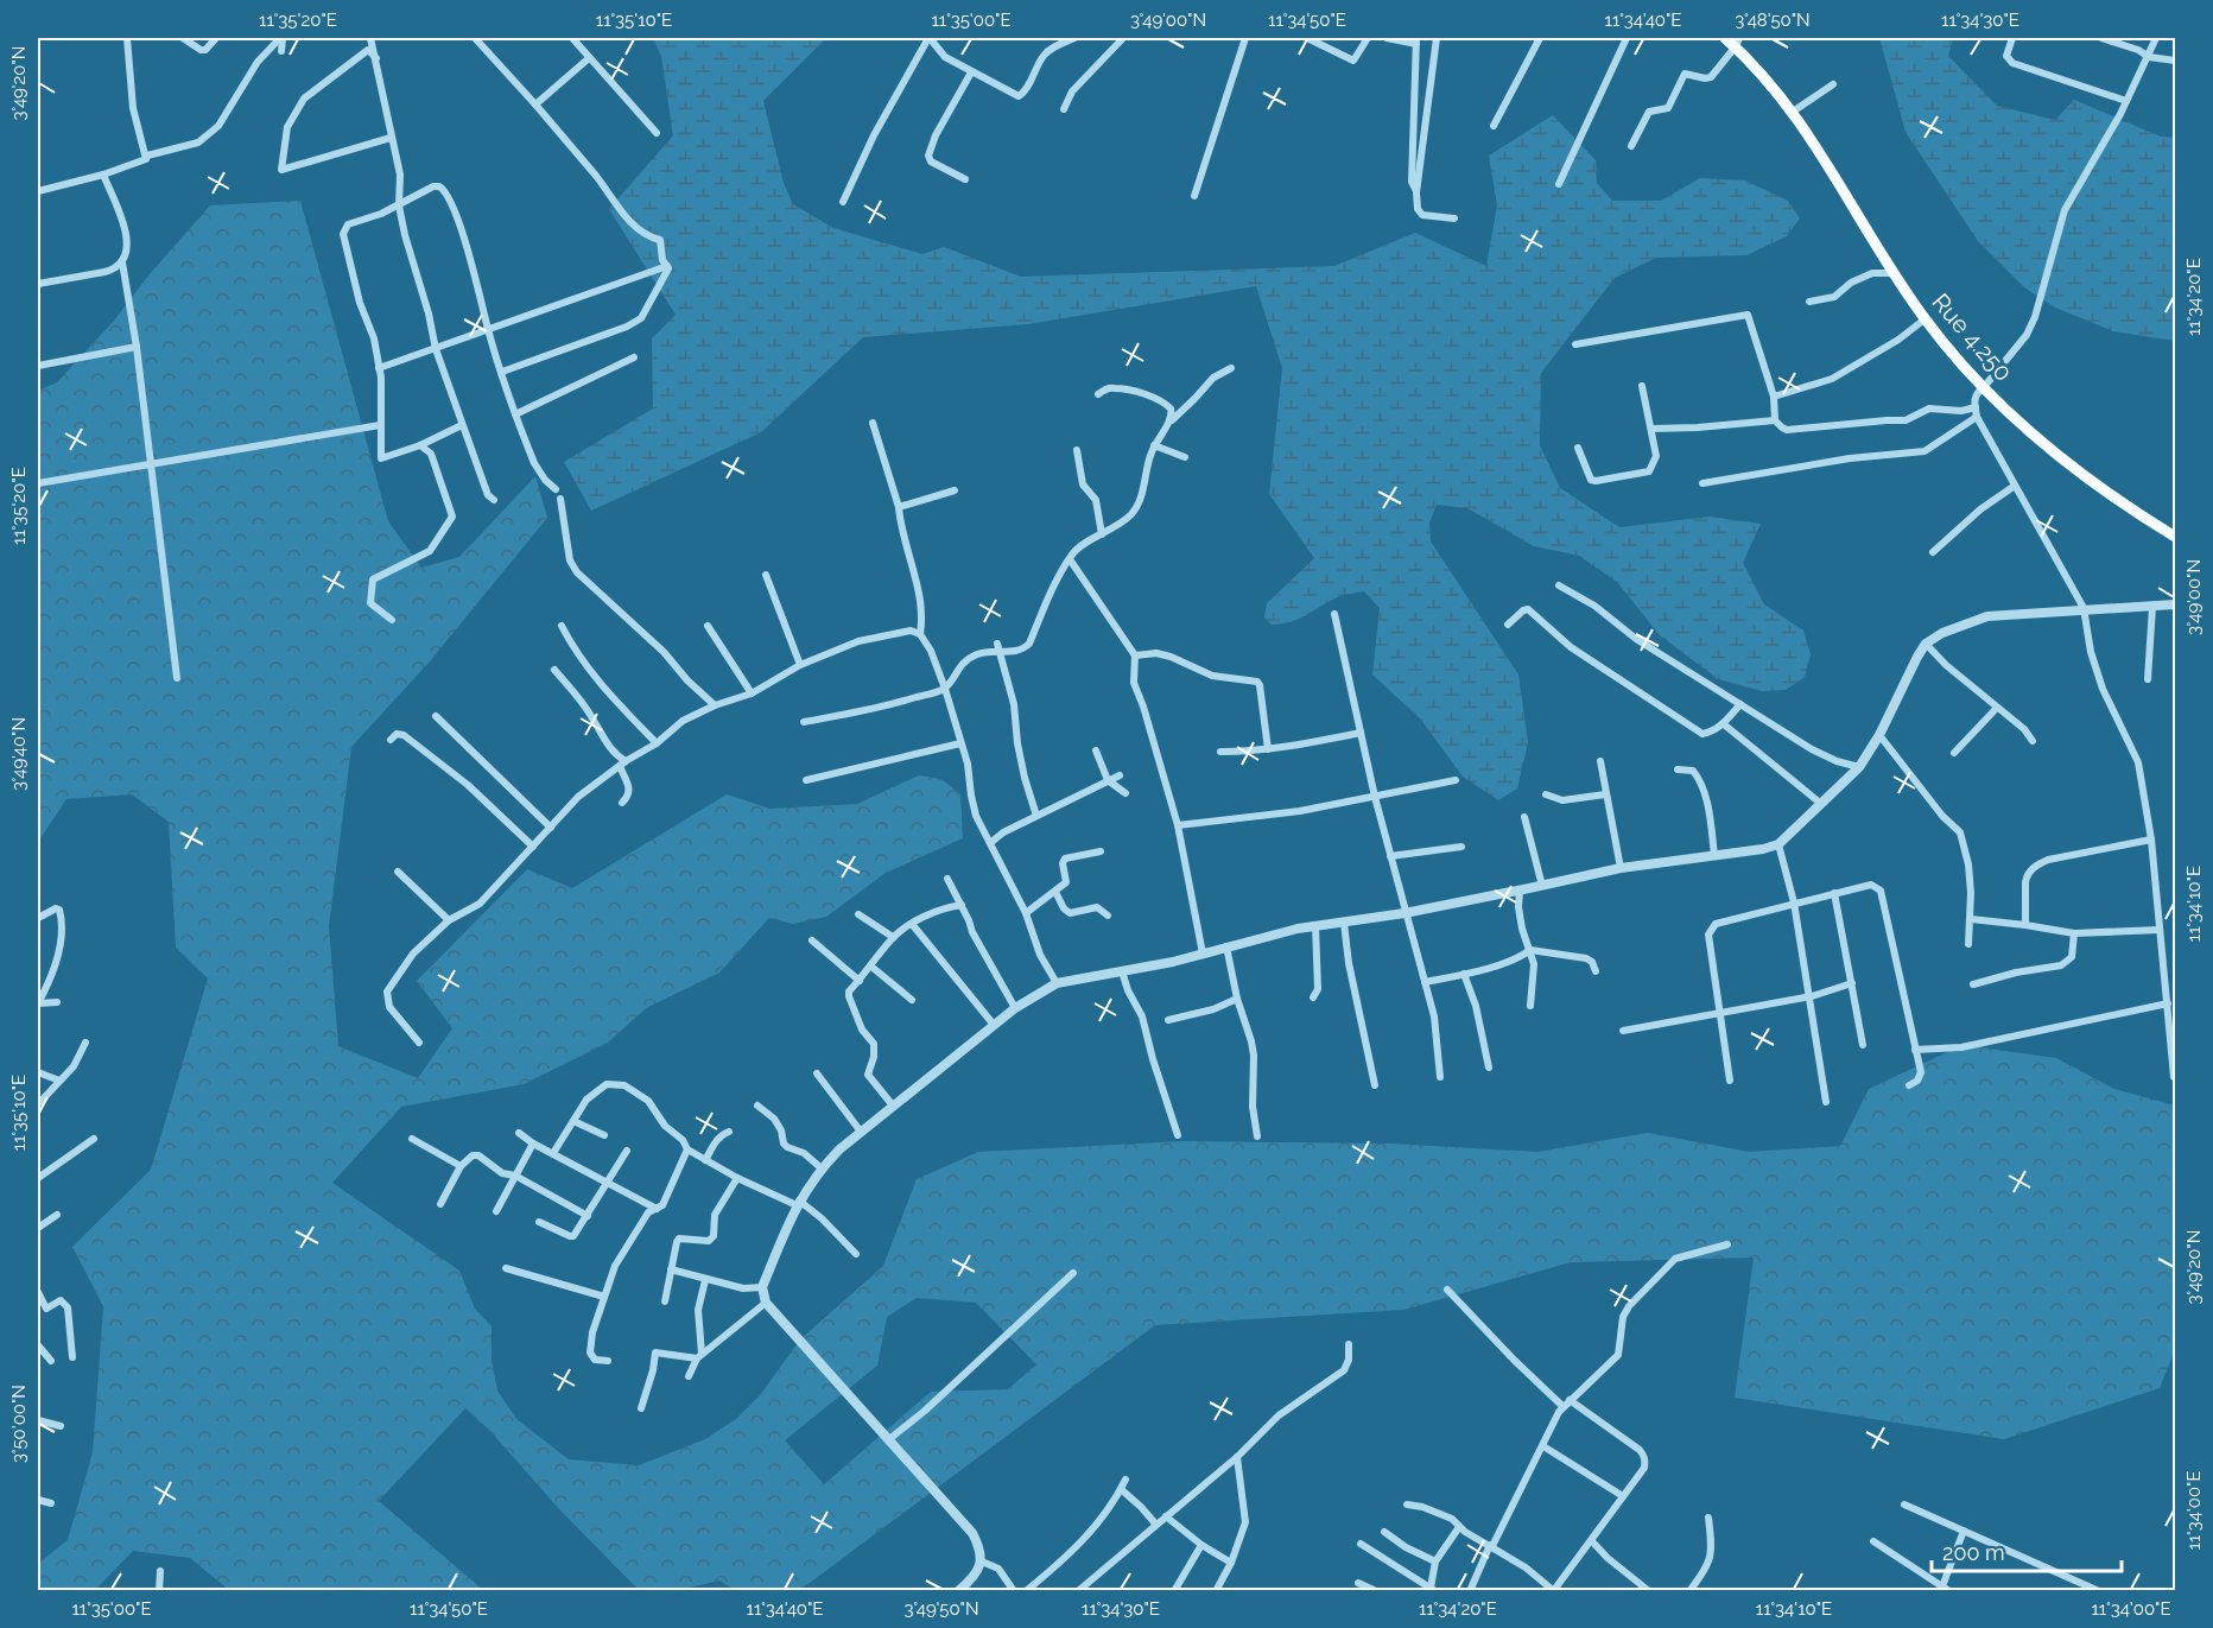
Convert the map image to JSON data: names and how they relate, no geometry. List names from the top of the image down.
{
  "streets": {
    "main road": ["Rue 4.250"]
  },
  "scale_bar": "200 m",
  "coordinates": [
    "11°35'20\"E",
    "11°35'10\"E",
    "11°35'00\"E",
    "3°49'00\"N",
    "11°34'50\"E",
    "11°34'40\"E",
    "3°48'50\"N",
    "11°34'30\"E",
    "3°49'20\"N",
    "11°34'20\"E",
    "3°49'40\"N",
    "11°34'10\"E",
    "3°50'00\"N",
    "11°34'00\"E",
    "3°49'50\"N"
  ]
}
